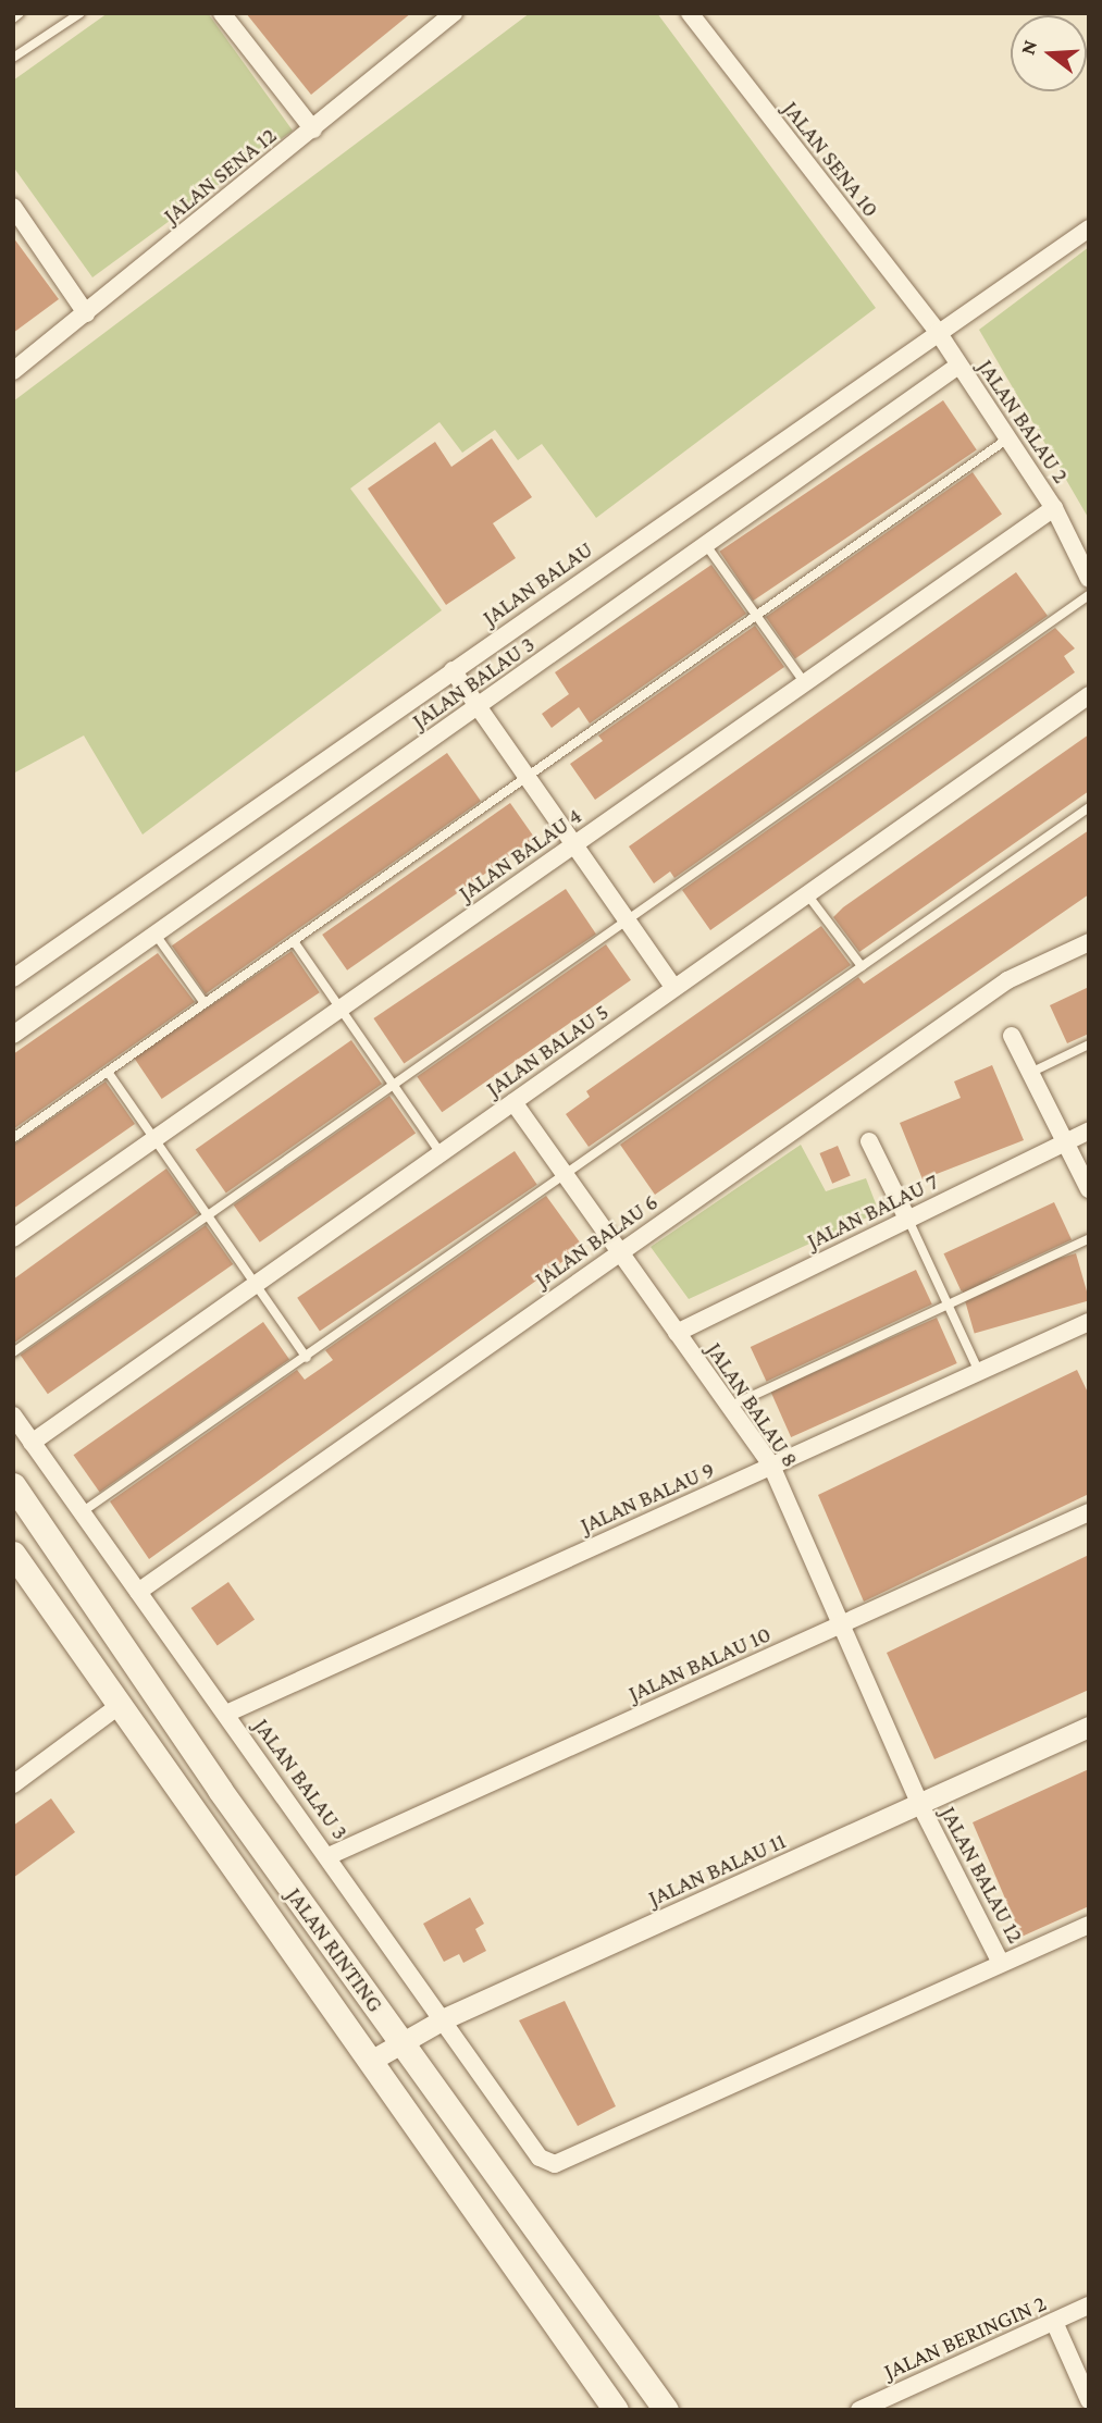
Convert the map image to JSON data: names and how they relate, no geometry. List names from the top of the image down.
{
  "streets": {
    "main road": ["JALAN RINTING"],
    "street": [
      "JALAN SENA 10",
      "JALAN SENA 12",
      "JALAN BALAU 2",
      "JALAN BALAU",
      "JALAN BALAU 3",
      "JALAN BALAU 4",
      "JALAN BALAU 5",
      "JALAN BALAU 7",
      "JALAN BALAU 6",
      "JALAN BALAU 8",
      "JALAN BALAU 9",
      "JALAN BALAU 10",
      "JALAN BALAU 11",
      "JALAN BALAU 12",
      "JALAN BERINGIN 2"
    ]
  },
  "crossings": [
    ["JALAN SENA 10", "JALAN BALAU 2"],
    ["JALAN SENA 10", "JALAN BALAU"],
    ["JALAN BALAU 2", "JALAN BALAU"],
    ["JALAN BALAU 2", "JALAN BALAU 3"],
    ["JALAN BALAU 2", "JALAN BALAU 4"],
    ["JALAN BALAU 3", "JALAN BALAU 5"],
    ["JALAN BALAU 3", "JALAN BALAU 6"],
    ["JALAN BALAU 3", "JALAN BALAU 9"],
    ["JALAN BALAU 3", "JALAN BALAU 10"],
    ["JALAN BALAU 3", "JALAN BALAU 11"],
    ["JALAN BALAU 3", "JALAN BALAU 12"],
    ["JALAN BALAU 5", "JALAN BALAU 8"],
    ["JALAN BALAU 7", "JALAN BALAU 8"],
    ["JALAN BALAU 6", "JALAN BALAU 8"],
    ["JALAN BALAU 8", "JALAN BALAU 9"],
    ["JALAN BALAU 8", "JALAN BALAU 10"],
    ["JALAN BALAU 8", "JALAN BALAU 11"],
    ["JALAN BALAU 8", "JALAN BALAU 12"],
    ["JALAN BALAU 11", "JALAN BALAU 12"],
    ["JALAN BALAU 11", "JALAN RINTING"]
  ],
  "north": "left"
}
